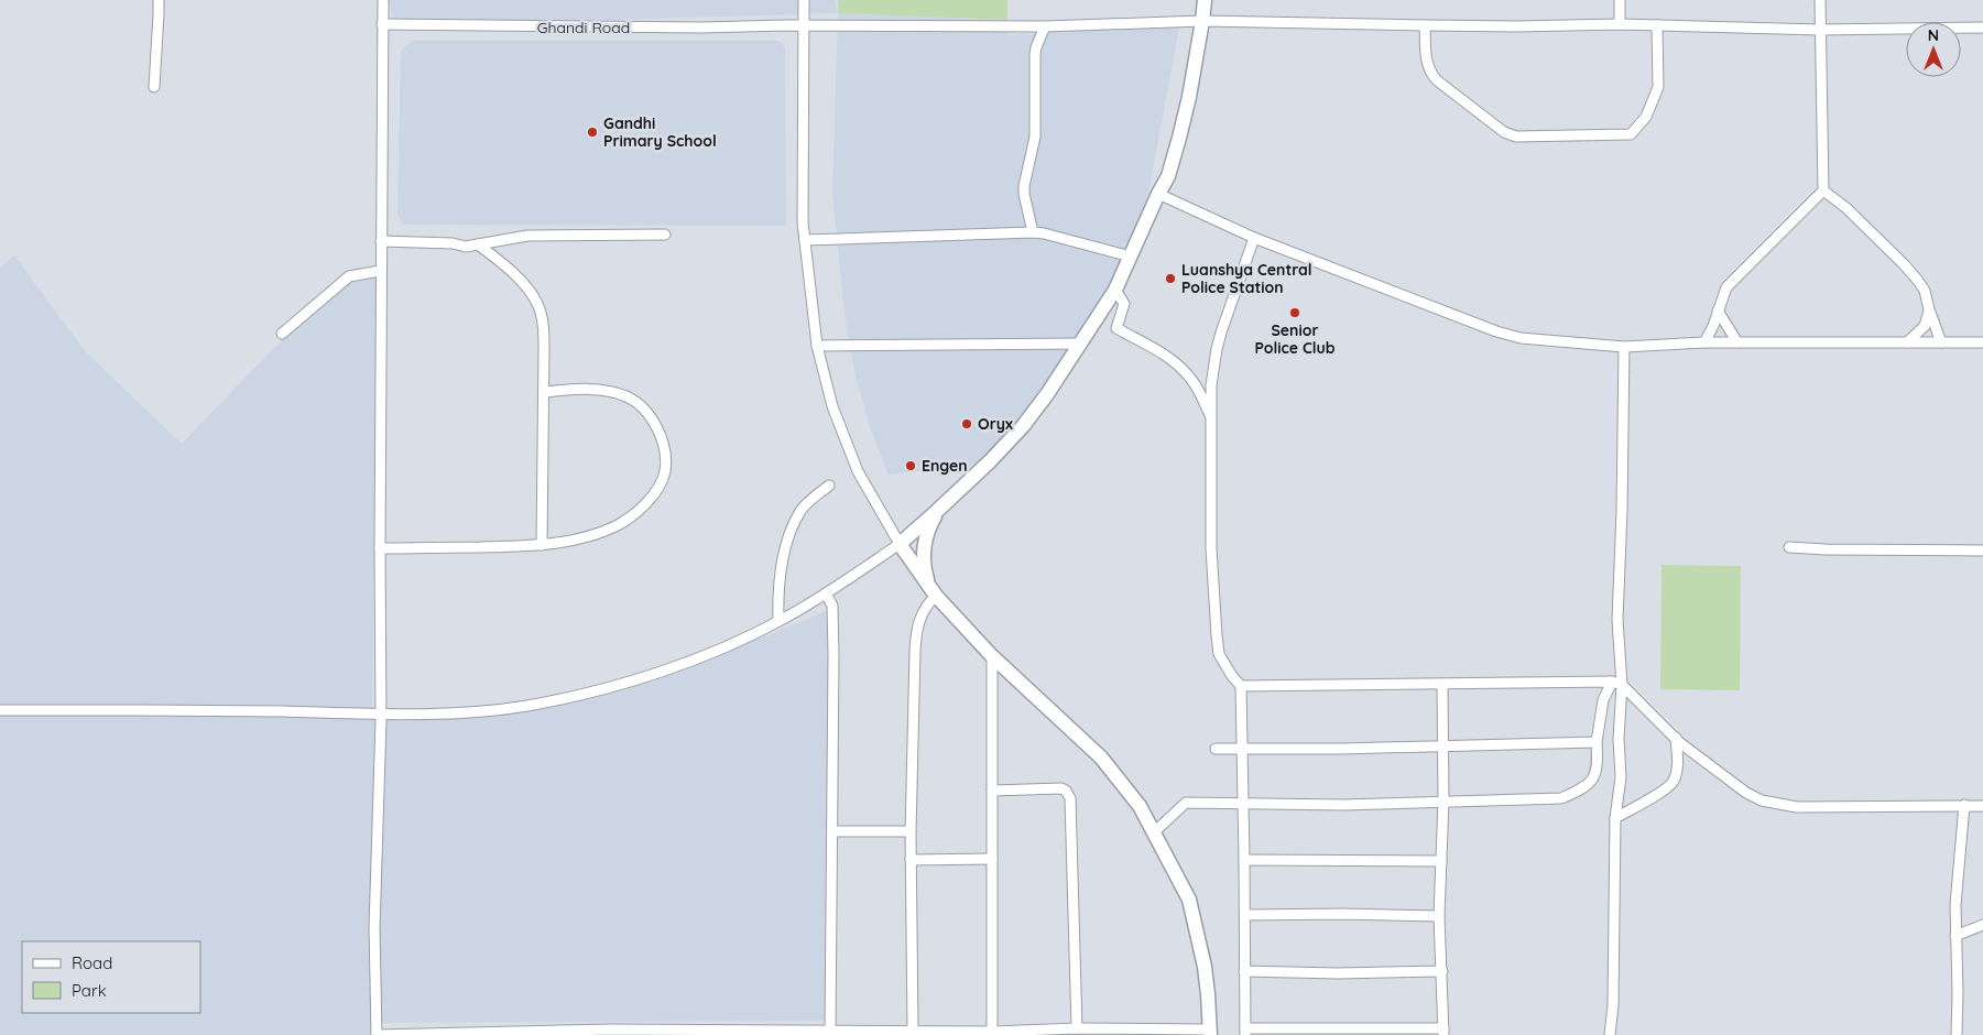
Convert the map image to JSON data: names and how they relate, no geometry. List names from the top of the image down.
{
  "streets": {
    "street": ["Ghandi Road"]
  },
  "places": [
    "Gandhi Primary School",
    "Luanshya Central Police Station",
    "Senior Police Club",
    "Oryx",
    "Engen"
  ],
  "legend": ["Road", "Park"],
  "north": "top"
}
